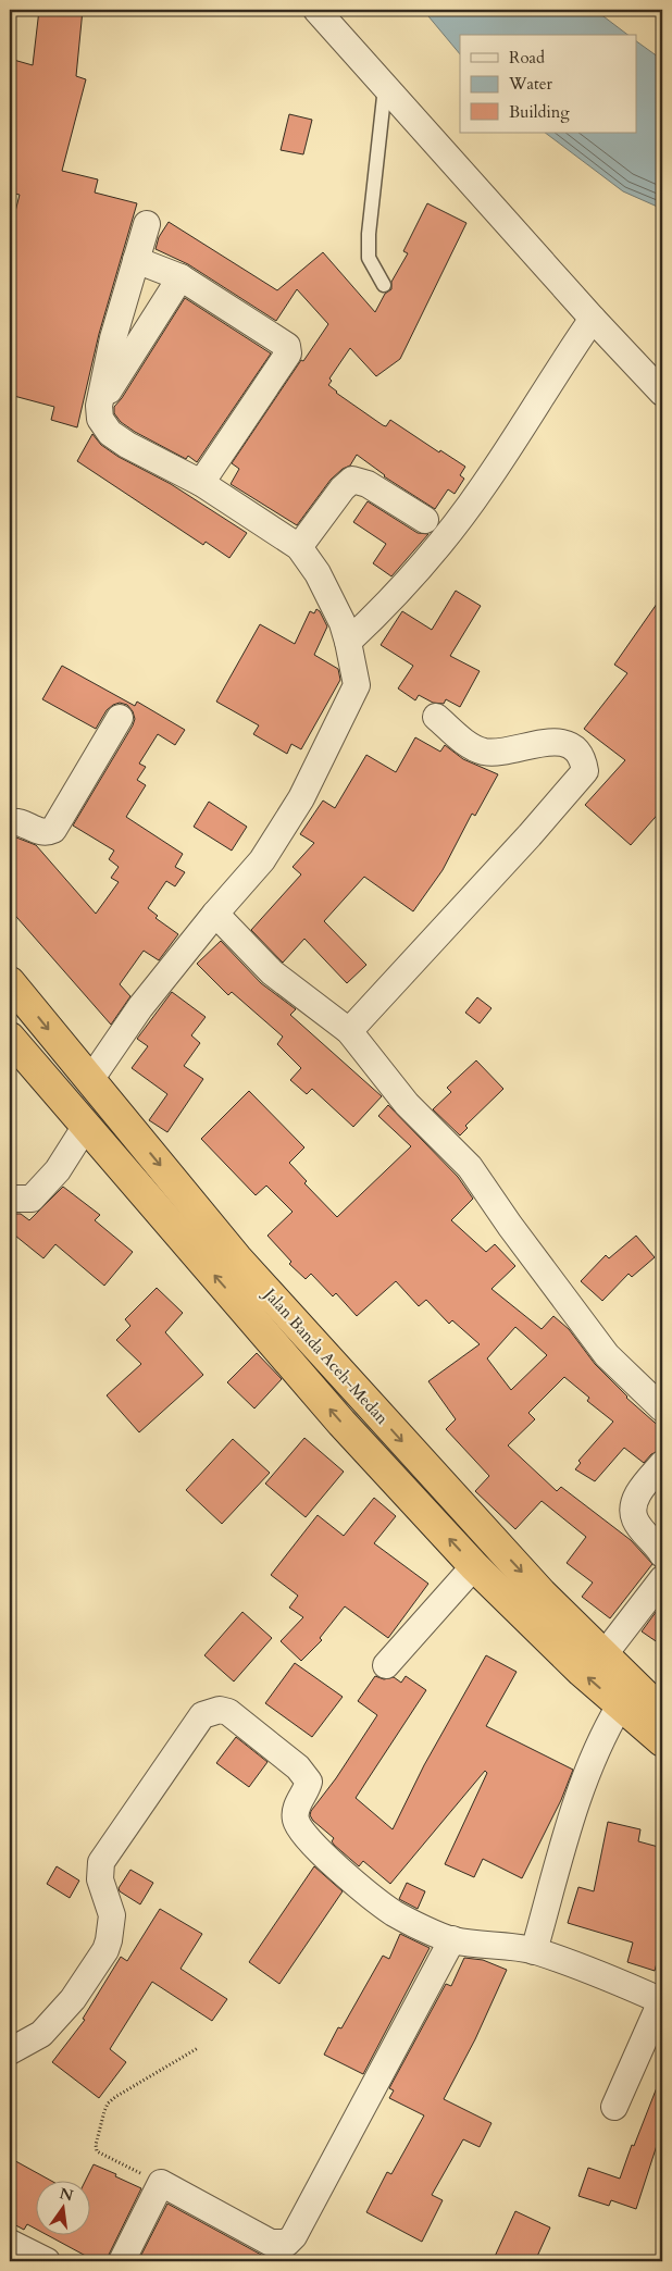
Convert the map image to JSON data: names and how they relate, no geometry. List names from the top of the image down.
{
  "streets": {
    "highway": ["Jalan Banda Aceh-Medan"]
  },
  "legend": ["Road", "Water", "Building"],
  "north": "top"
}
